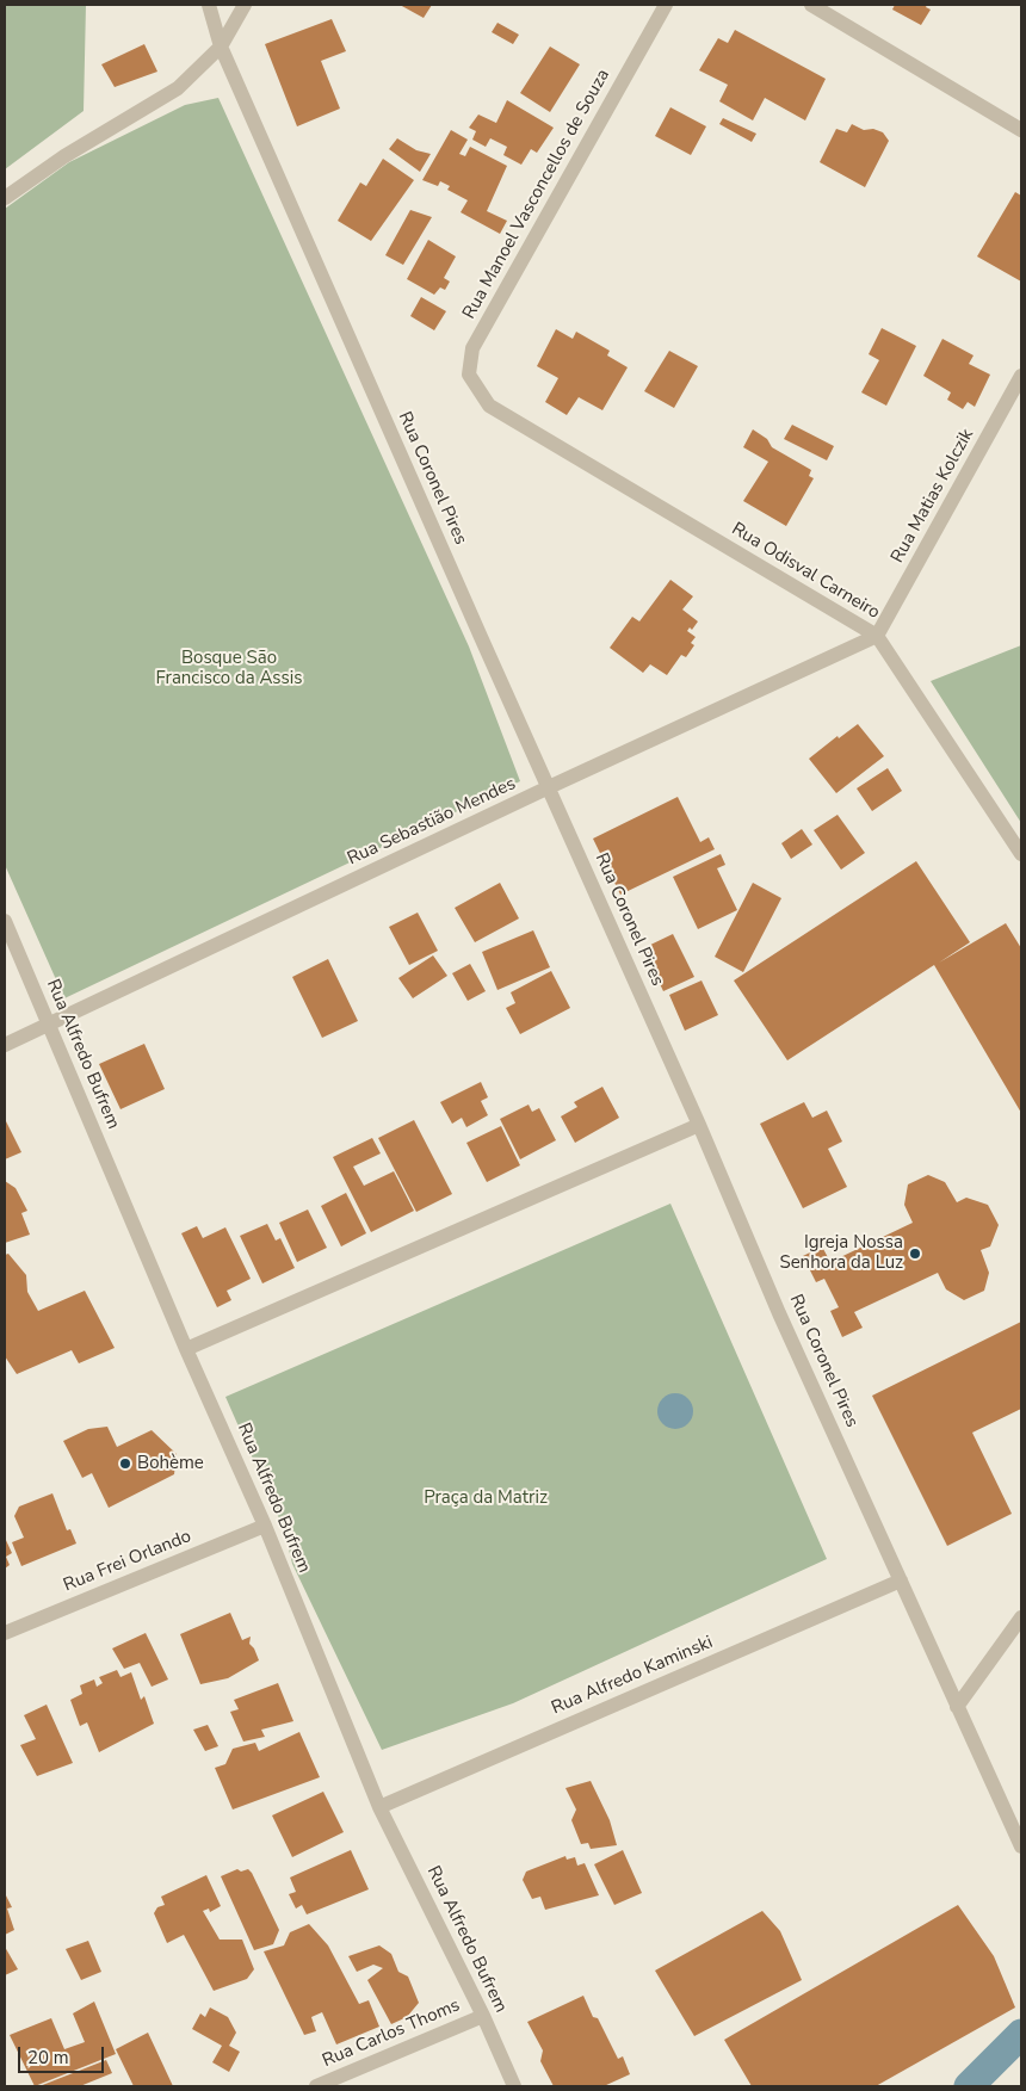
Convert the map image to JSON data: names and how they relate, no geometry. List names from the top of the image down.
{
  "streets": {
    "street": [
      "Rua Manoel Vasconcellos de Souza",
      "Rua Coronel Pires",
      "Rua Matias Kolczik",
      "Rua Odisval Carneiro",
      "Rua Sebastião Mendes",
      "Rua Alfredo Bufrem",
      "Rua Frei Orlando",
      "Rua Alfredo Kaminski",
      "Rua Carlos Thoms"
    ]
  },
  "crossings": [
    ["Rua Manoel Vasconcellos de Souza", "Rua Odisval Carneiro"],
    ["Rua Coronel Pires", "Rua Sebastião Mendes"],
    ["Rua Coronel Pires", "Rua Alfredo Kaminski"],
    ["Rua Matias Kolczik", "Rua Odisval Carneiro"],
    ["Rua Matias Kolczik", "Rua Sebastião Mendes"],
    ["Rua Odisval Carneiro", "Rua Sebastião Mendes"],
    ["Rua Sebastião Mendes", "Rua Alfredo Bufrem"],
    ["Rua Alfredo Bufrem", "Rua Frei Orlando"],
    ["Rua Alfredo Bufrem", "Rua Alfredo Kaminski"],
    ["Rua Alfredo Bufrem", "Rua Carlos Thoms"]
  ],
  "parks": ["Bosque São Francisco da Assis", "Praça da Matriz"],
  "places": ["Igreja Nossa Senhora da Luz", "Bohème"],
  "scale_bar": "20 m"
}
